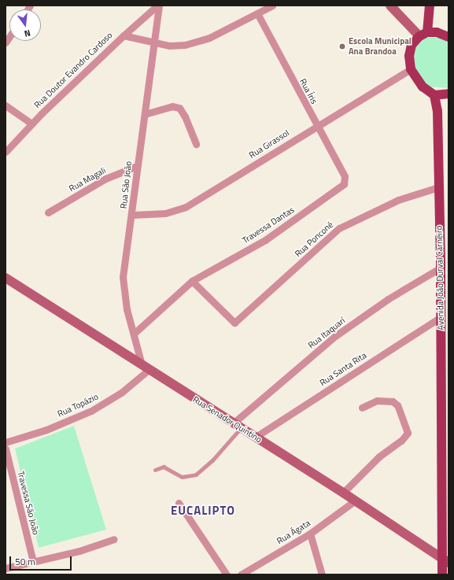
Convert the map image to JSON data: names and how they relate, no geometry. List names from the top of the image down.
{
  "streets": {
    "main road": ["Avenida João Durval Carneiro"],
    "street": [
      "Rua Doutor Evandro Cardoso",
      "Rua Íris",
      "Rua Girassol",
      "Rua Magali",
      "Rua São João",
      "Travessa Dantas",
      "Rua Ponconé",
      "Rua Itaquarí",
      "Rua Santa Rita",
      "Rua Topázio",
      "Rua Senador Quintino",
      "Travessa São João",
      "Rua Ágata"
    ]
  },
  "crossings": [
    ["Rua Doutor Evandro Cardoso", "Rua São João"],
    ["Rua Íris", "Rua Girassol"],
    ["Rua Íris", "Travessa Dantas"],
    ["Rua Girassol", "Rua São João"],
    ["Rua Magali", "Rua São João"],
    ["Rua São João", "Travessa Dantas"],
    ["Rua São João", "Rua Topázio"],
    ["Rua São João", "Rua Senador Quintino"],
    ["Travessa Dantas", "Rua Ponconé"],
    ["Rua Ponconé", "Avenida João Durval Carneiro"],
    ["Avenida João Durval Carneiro", "Rua Itaquarí"],
    ["Avenida João Durval Carneiro", "Rua Santa Rita"],
    ["Avenida João Durval Carneiro", "Rua Senador Quintino"],
    ["Rua Itaquarí", "Rua Senador Quintino"],
    ["Rua Santa Rita", "Rua Senador Quintino"],
    ["Rua Topázio", "Rua Senador Quintino"],
    ["Rua Senador Quintino", "Rua Ágata"]
  ],
  "districts": ["EUCALIPTO"],
  "places": ["Escola Municipal Ana Brandoa"],
  "scale_bar": "50 m",
  "north": "bottom"
}
